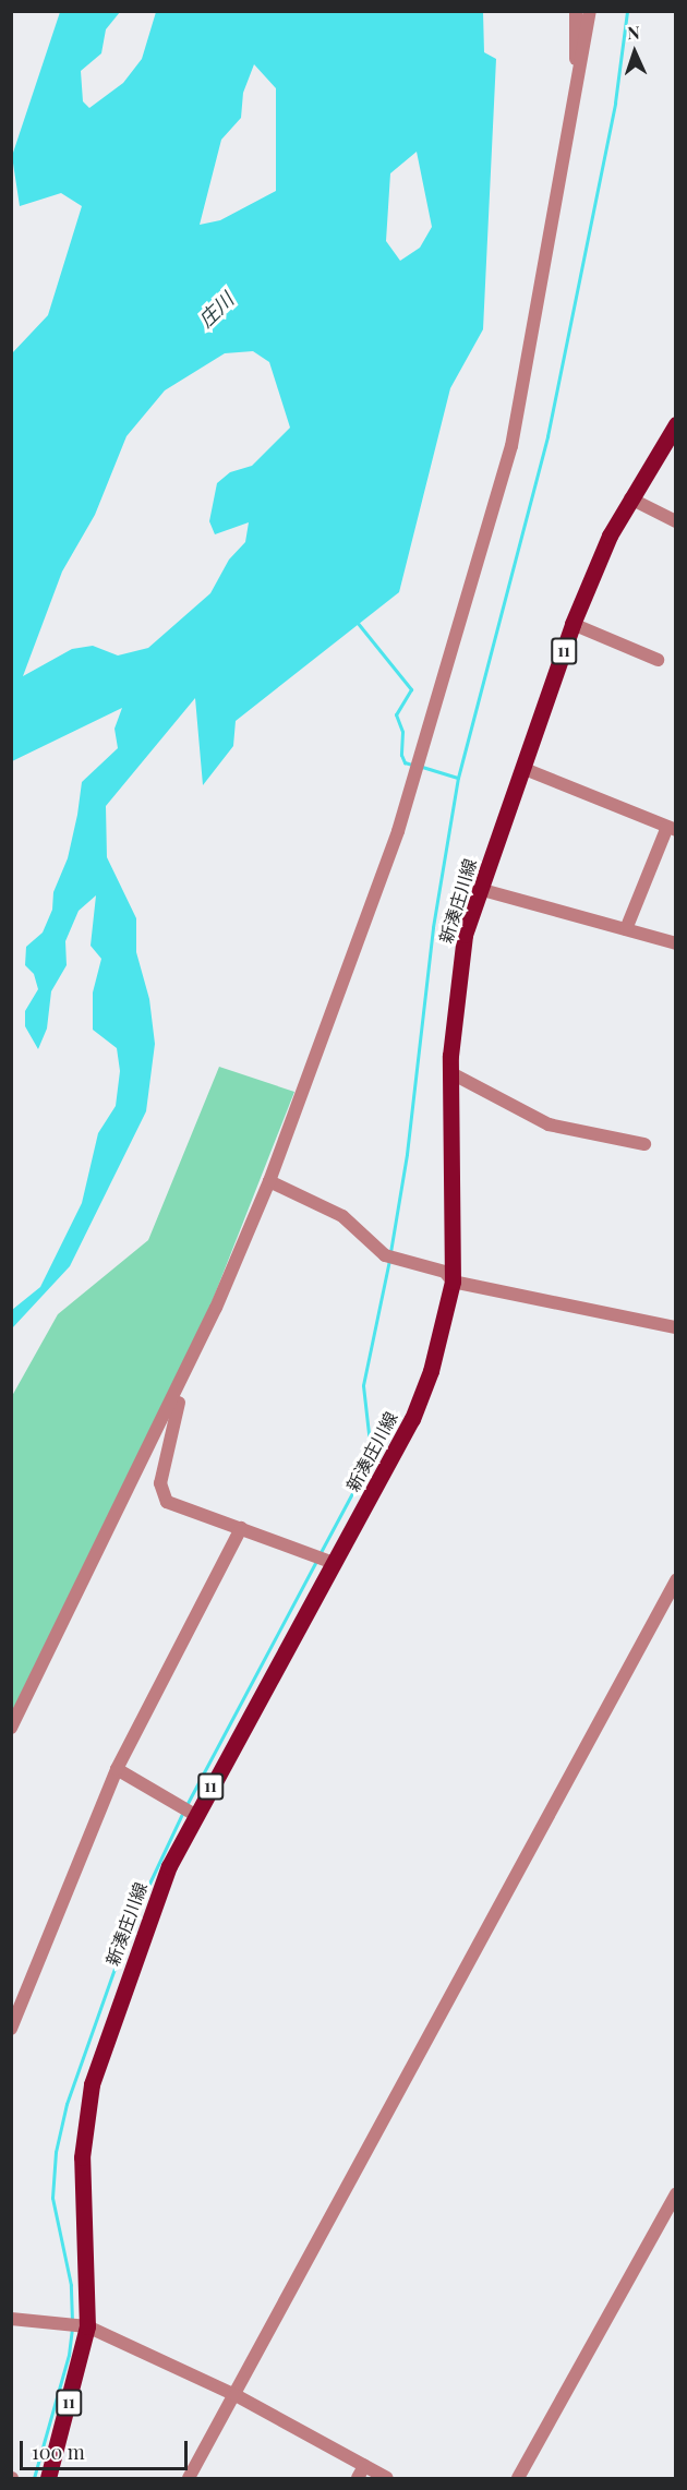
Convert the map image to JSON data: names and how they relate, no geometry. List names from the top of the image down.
{
  "streets": {
    "main road": ["11", "新湊庄川線"]
  },
  "water": ["庄川"],
  "scale_bar": "100 m",
  "north": "top"
}
